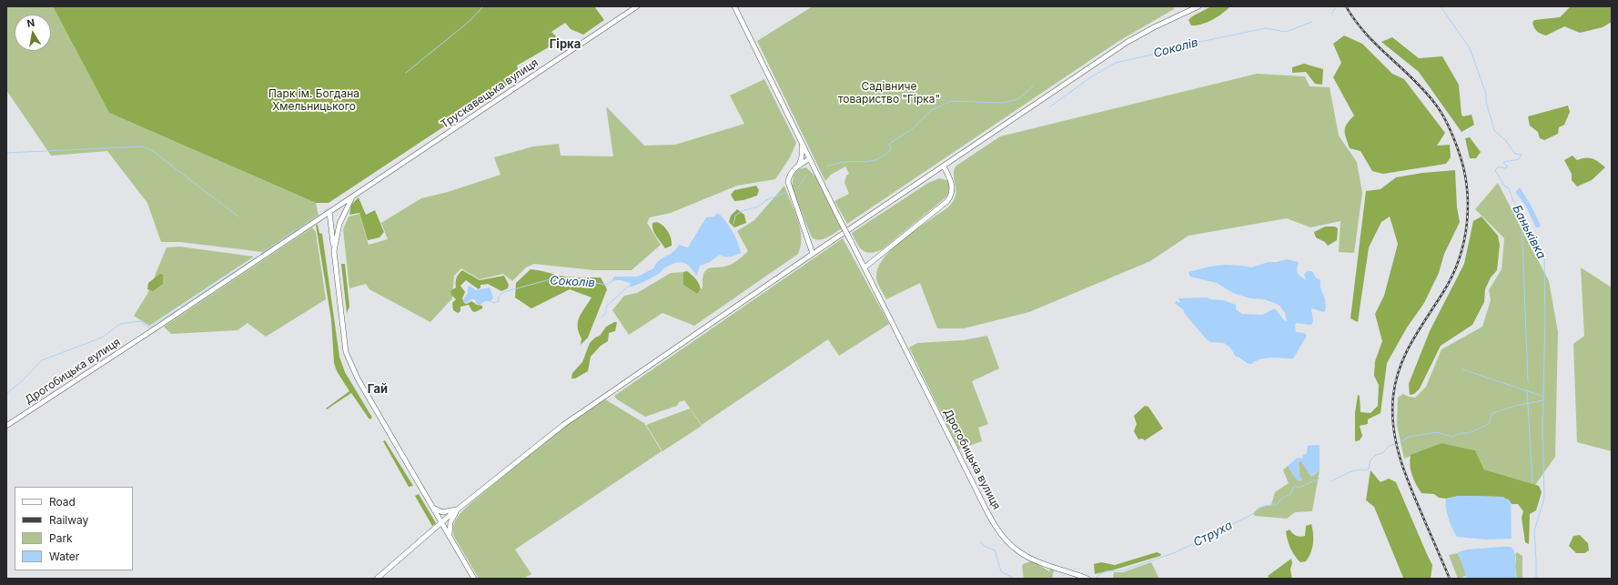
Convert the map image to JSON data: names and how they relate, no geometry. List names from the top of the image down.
{
  "streets": {
    "main road": ["Трускавецька вулиця", "Дрогобицька вулиця"]
  },
  "crossings": [
    ["Трускавецька вулиця", "Дрогобицька вулиця"]
  ],
  "districts": ["Гірка", "Гай"],
  "water": ["Соколів", "Баньківка", "Струха"],
  "parks": ["Садівниче товариство \"Гірка\"", "Парк ім. Богдана Хмельницького"],
  "legend": [
    "Road",
    "Railway",
    "Park",
    "Water"
  ],
  "north": "top"
}
